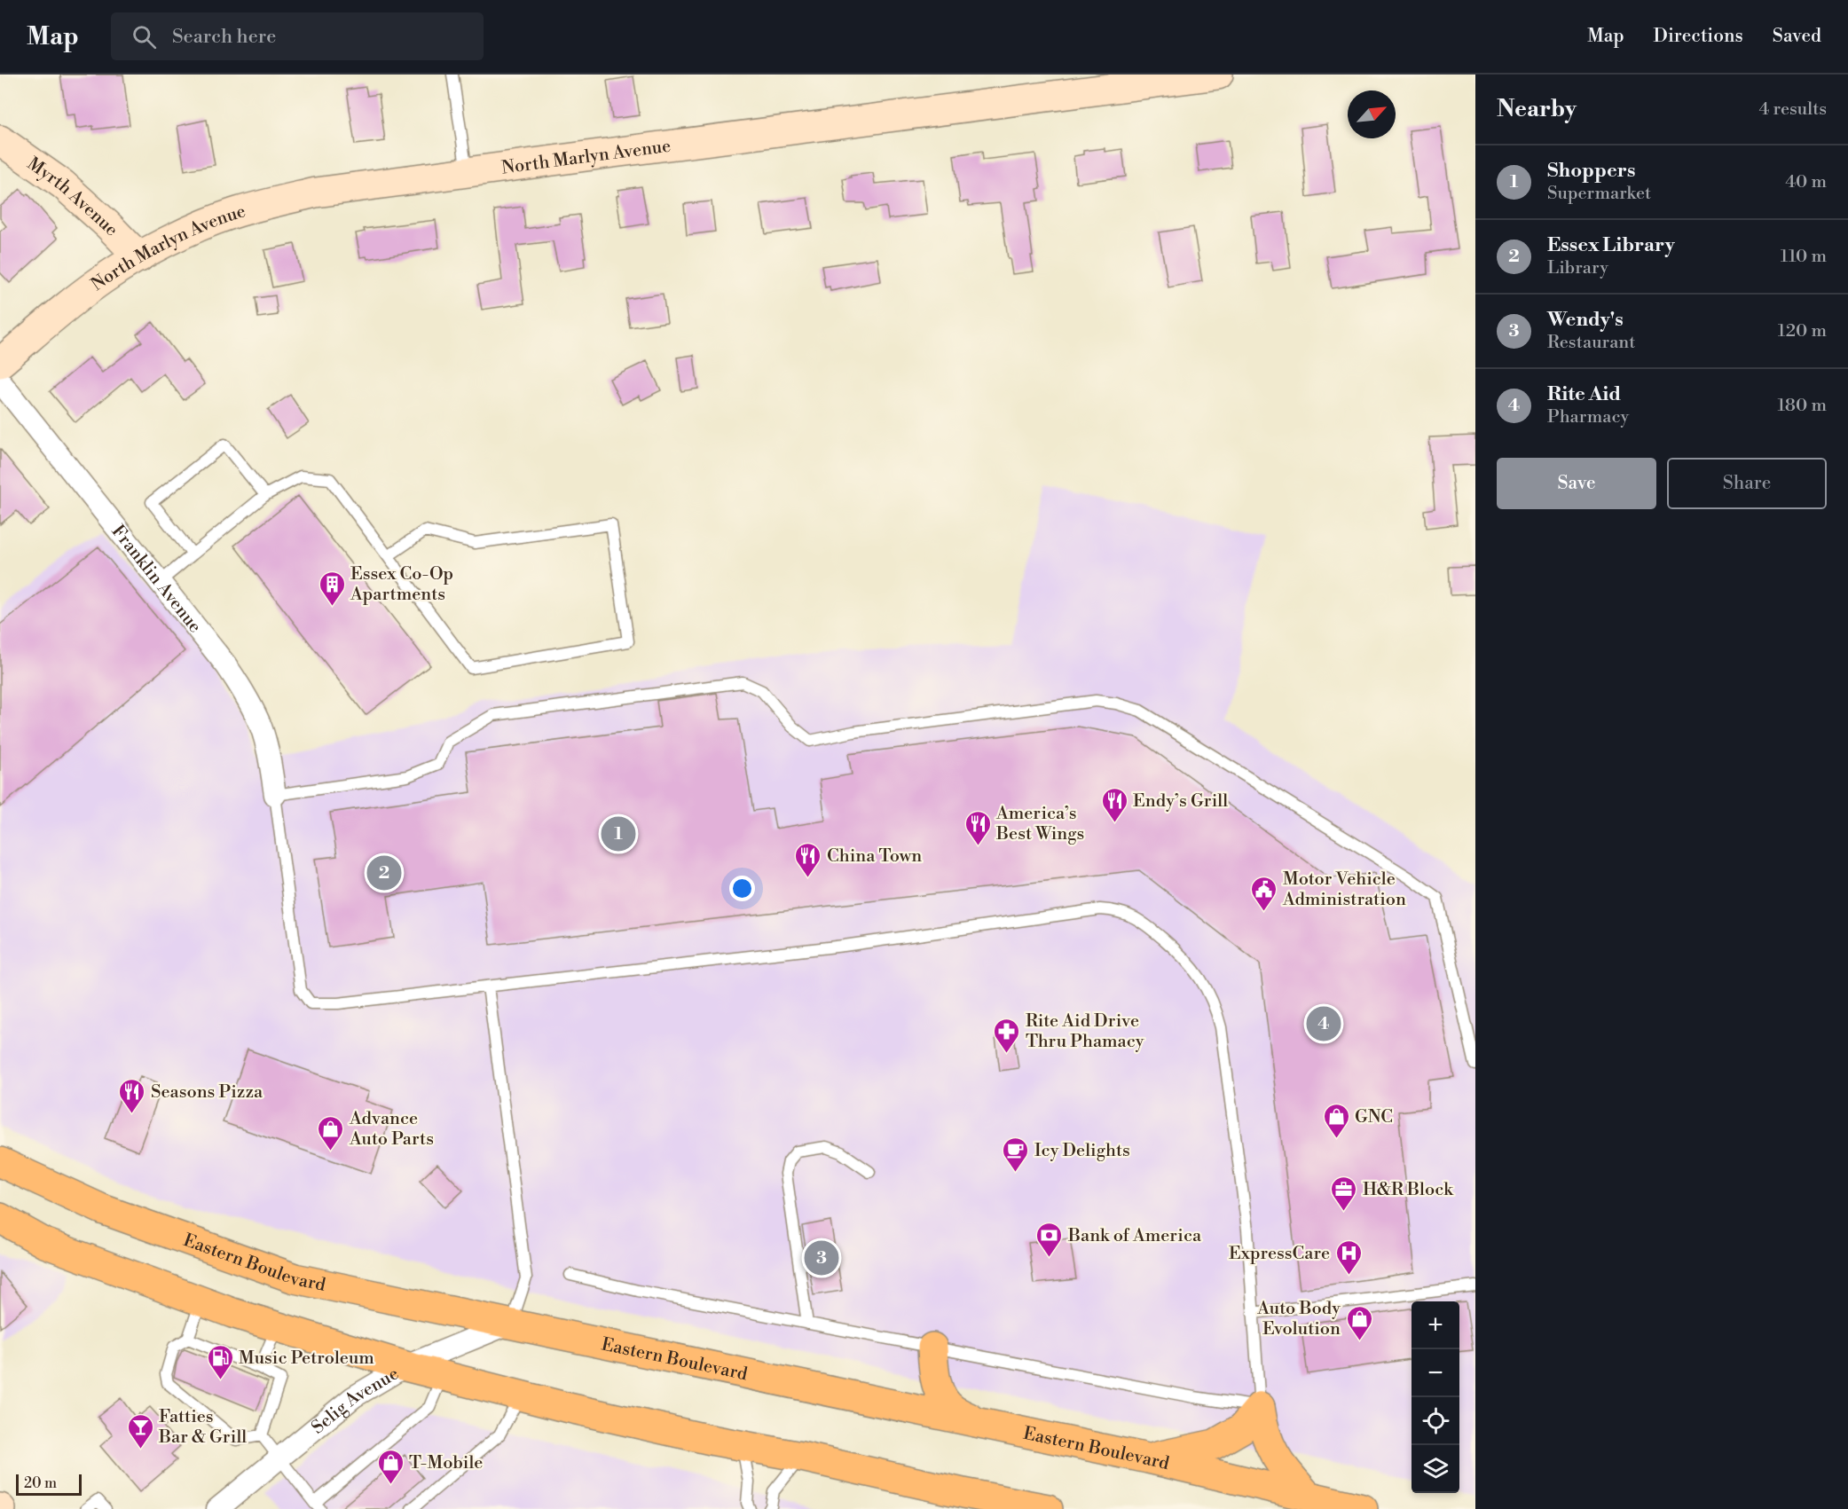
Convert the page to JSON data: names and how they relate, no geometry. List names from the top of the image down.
{
  "streets": {
    "main road": ["Eastern Boulevard"],
    "street": [
      "North Marlyn Avenue",
      "Myrth Avenue",
      "Franklin Avenue",
      "Selig Avenue"
    ]
  },
  "crossings": [
    ["North Marlyn Avenue", "Myrth Avenue"],
    ["Eastern Boulevard", "Selig Avenue"]
  ],
  "places": {
    "building": ["Essex Co-Op Apartments"],
    "restaurant": [
      "Endy’s Grill",
      "America’s Best Wings",
      "China Town",
      "Seasons Pizza"
    ],
    "public building": ["Motor Vehicle Administration"],
    "pharmacy": ["Rite Aid Drive Thru Phamacy"],
    "shop": [
      "GNC",
      "Advance Auto Parts",
      "Auto Body Evolution",
      "T-Mobile"
    ],
    "cafe": ["Icy Delights"],
    "office": ["H&R Block"],
    "bank": ["Bank of America"],
    "hospital": ["ExpressCare"],
    "fuel station": ["Music Petroleum"],
    "bar": ["Fatties Bar & Grill"]
  },
  "scale_bar": "20 m",
  "north": "top right",
  "page": {
    "header": "Map",
    "search": "Search here",
    "nav": ["Map", "Directions", "Saved"],
    "heading": ["Nearby", "4 results"],
    "list": [
      {
        "mark": "1",
        "name": "Shoppers",
        "note": "Supermarket",
        "value": "40 m"
      },
      {
        "mark": "2",
        "name": "Essex Library",
        "note": "Library",
        "value": "110 m"
      },
      {
        "mark": "3",
        "name": "Wendy's",
        "note": "Restaurant",
        "value": "120 m"
      },
      {
        "mark": "4",
        "name": "Rite Aid",
        "note": "Pharmacy",
        "value": "180 m"
      }
    ],
    "buttons": ["Save", "Share"],
    "pins": [
      "1",
      "2",
      "4",
      "3"
    ],
    "map_buttons": ["+", "−"],
    "scale": "20 m"
  }
}
